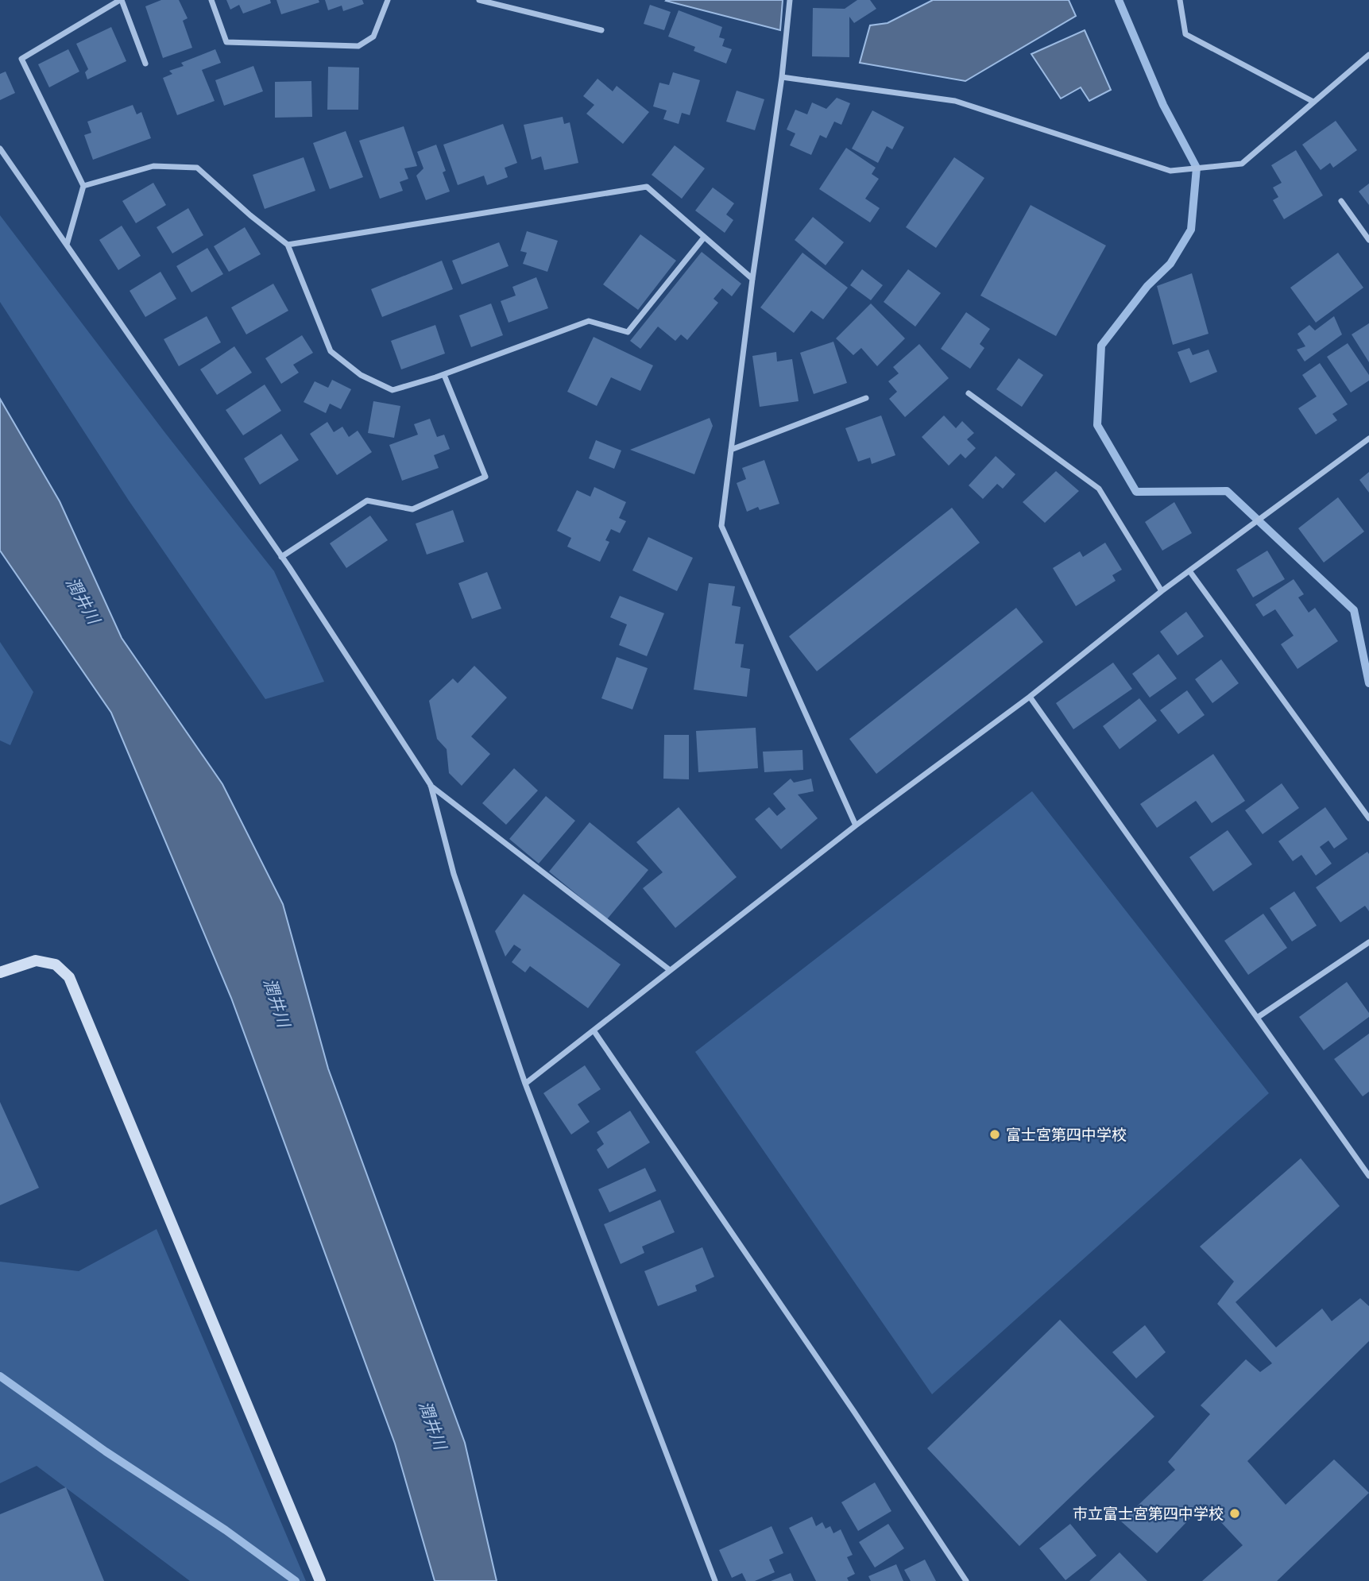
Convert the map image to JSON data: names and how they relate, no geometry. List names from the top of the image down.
{
  "water": ["潤井川"],
  "places": ["富士宮第四中学校", "市立富士宮第四中学校"]
}
